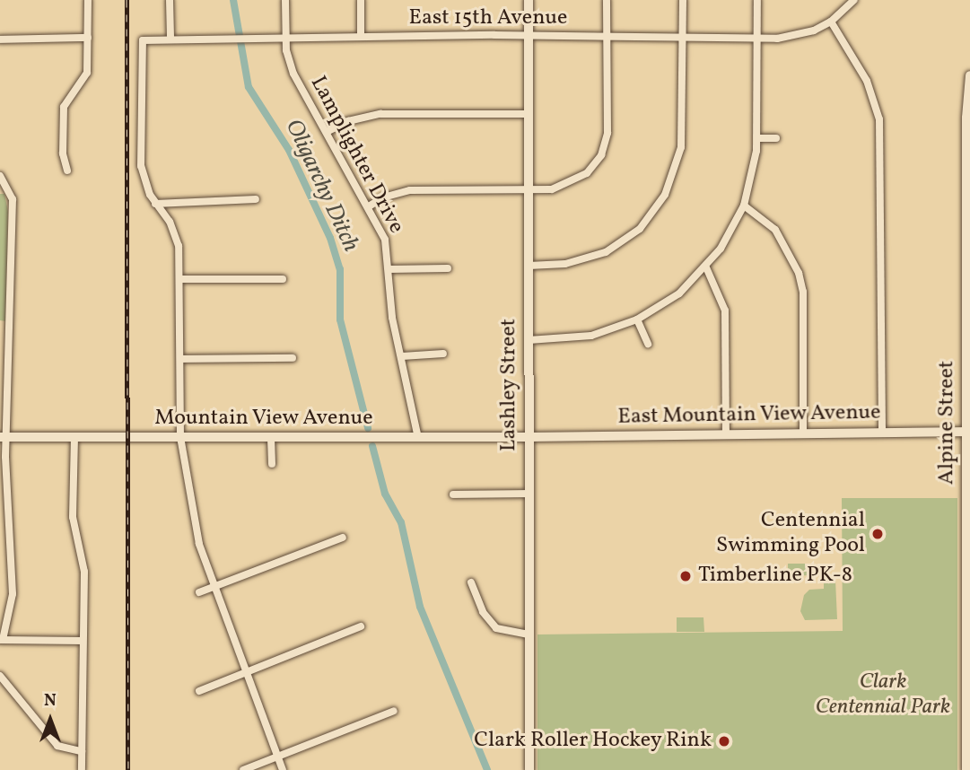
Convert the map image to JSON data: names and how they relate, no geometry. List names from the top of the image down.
{
  "streets": {
    "street": [
      "East 15th Avenue",
      "Lamplighter Drive",
      "Lashley Street",
      "East Mountain View Avenue",
      "Mountain View Avenue",
      "Alpine Street"
    ]
  },
  "crossings": [
    ["East 15th Avenue", "Lamplighter Drive"],
    ["East 15th Avenue", "Lashley Street"],
    ["Lamplighter Drive", "Mountain View Avenue"],
    ["Lashley Street", "East Mountain View Avenue"],
    ["Lashley Street", "Mountain View Avenue"],
    ["East Mountain View Avenue", "Mountain View Avenue"],
    ["East Mountain View Avenue", "Alpine Street"]
  ],
  "water": ["Oligarchy Ditch"],
  "parks": ["Clark Centennial Park"],
  "places": ["Centennial Swimming Pool", "Timberline PK-8", "Clark Roller Hockey Rink"],
  "north": "top"
}
